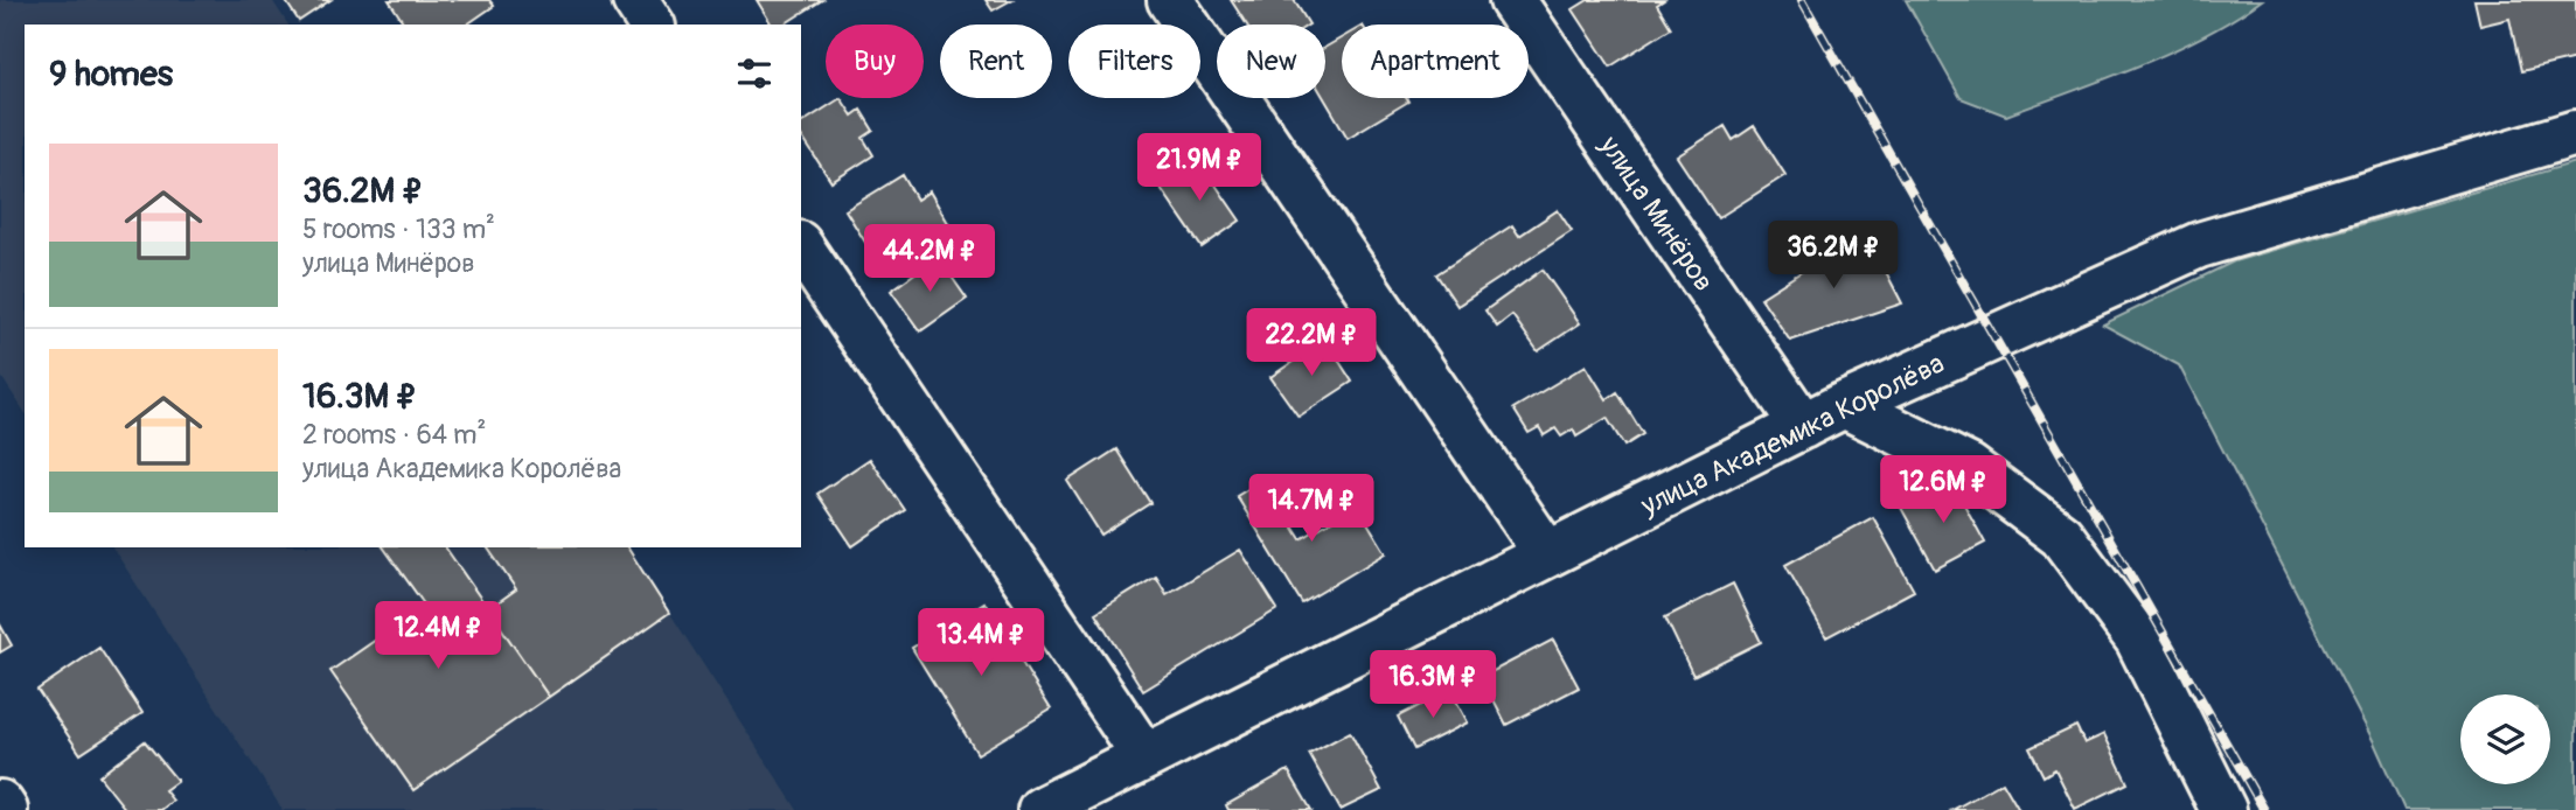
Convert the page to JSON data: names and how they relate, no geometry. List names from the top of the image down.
{
  "streets": {
    "street": ["улица Минёров", "улица Академика Королёва"]
  },
  "crossings": [
    ["улица Минёров", "улица Академика Королёва"]
  ],
  "page": {
    "chip": [
      "Buy",
      "Rent",
      "Filters",
      "New",
      "Apartment"
    ],
    "heading": "9 homes",
    "list": [
      {
        "name": "36.2M ₽",
        "note": "5 rooms · 133 m² · улица Минёров"
      },
      {
        "name": "16.3M ₽",
        "note": "2 rooms · 64 m² · улица Академика Королёва"
      }
    ],
    "price": [
      "21.9M ₽",
      "36.2M ₽",
      "44.2M ₽",
      "22.2M ₽",
      "12.6M ₽",
      "14.7M ₽",
      "12.4M ₽",
      "13.4M ₽",
      "16.3M ₽"
    ]
  }
}
